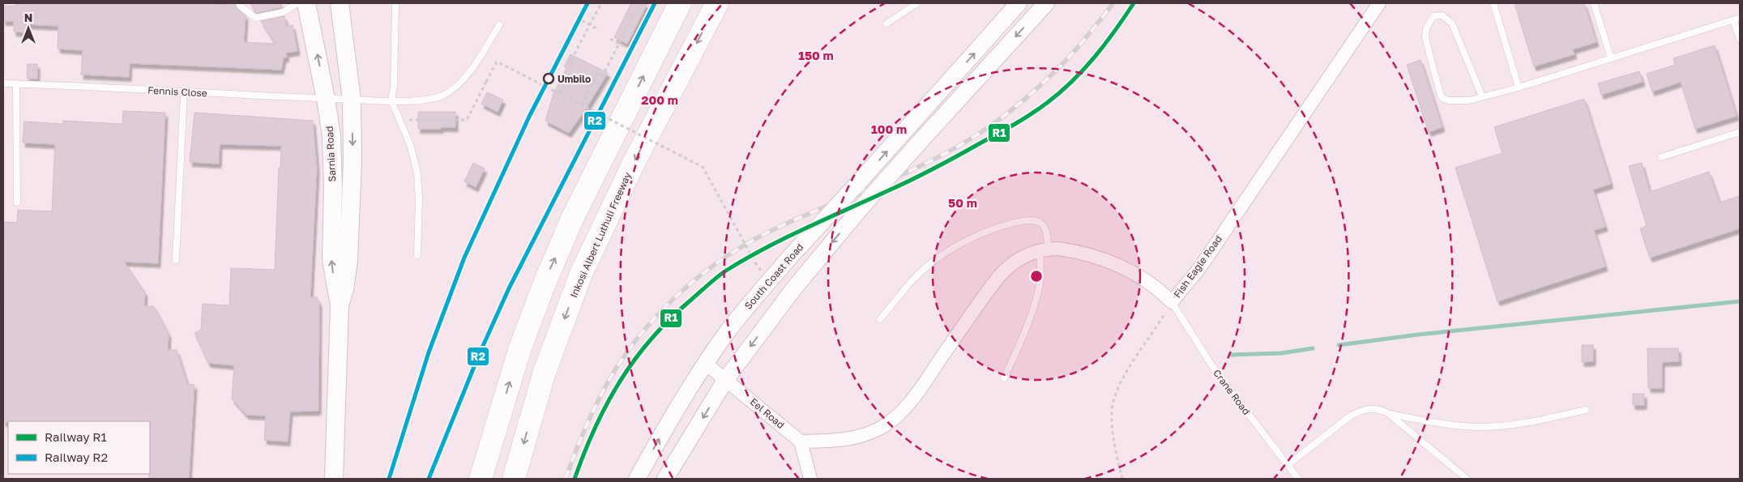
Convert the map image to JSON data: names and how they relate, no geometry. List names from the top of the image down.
{
  "streets": {
    "highway": ["Inkosi Albert Luthuli Freeway"],
    "main road": ["Sarnia Road"],
    "street": ["Fish Eagle Road", "South Coast Road", "Eel Road"],
    "lane": ["Fennis Close", "Crane Road"]
  },
  "crossings": [
    ["Fennis Close", "Sarnia Road"],
    ["Fish Eagle Road", "Crane Road"],
    ["Fish Eagle Road", "Eel Road"],
    ["South Coast Road", "Eel Road"]
  ],
  "places": ["Umbilo"],
  "lines": ["rail line R1", "rail line R2"],
  "legend": ["Railway R1", "Railway R2"],
  "north": "top",
  "rings": [
    "150 m",
    "200 m",
    "100 m",
    "50 m"
  ]
}
